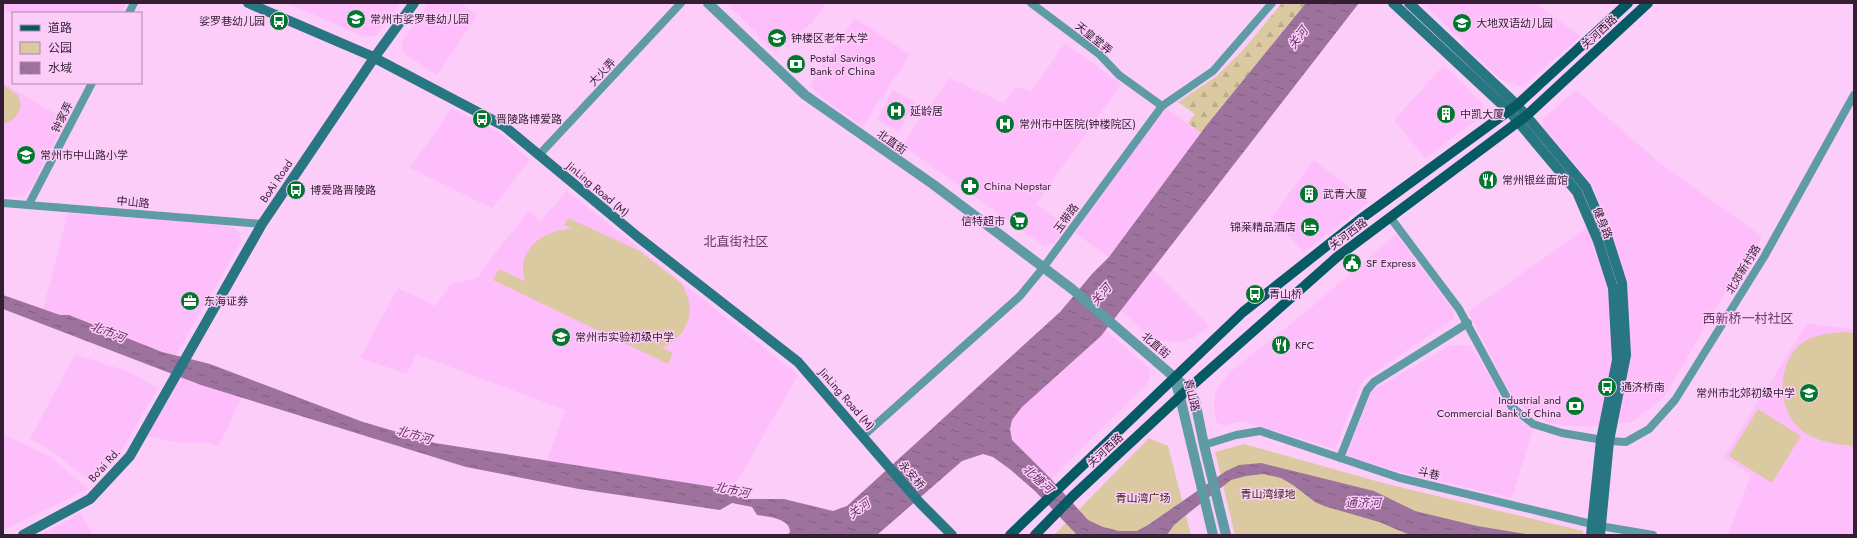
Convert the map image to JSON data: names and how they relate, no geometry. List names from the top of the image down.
{
  "streets": {
    "main road": [
      "关河西路",
      "BoAi Road",
      "JinLing Road (M)",
      "健身路",
      "Bo'ai Rd.",
      "永安桥"
    ],
    "street": [
      "天皇堂弄",
      "大火弄",
      "钟家弄",
      "北直街",
      "中山路",
      "玉带路",
      "北郊新村路",
      "青山路",
      "斗巷"
    ]
  },
  "crossings": [
    ["关河西路", "北直街"],
    ["关河西路", "健身路"],
    ["关河西路", "北郊新村路"],
    ["关河西路", "青山路"],
    ["天皇堂弄", "玉带路"],
    ["大火弄", "JinLing Road (M)"],
    ["钟家弄", "中山路"],
    ["北直街", "玉带路"],
    ["北直街", "青山路"],
    ["BoAi Road", "JinLing Road (M)"],
    ["BoAi Road", "中山路"],
    ["BoAi Road", "Bo'ai Rd."],
    ["JinLing Road (M)", "玉带路"],
    ["JinLing Road (M)", "永安桥"],
    ["健身路", "北郊新村路"],
    ["健身路", "斗巷"],
    ["青山路", "斗巷"]
  ],
  "districts": ["北直街社区", "西新桥一村社区"],
  "water": [
    "关河",
    "北市河",
    "北塘河",
    "通济河"
  ],
  "parks": ["青山湾绿地", "青山湾广场"],
  "places": {
    "school or university": [
      "常州市娑罗巷幼儿园",
      "大地双语幼儿园",
      "钟楼区老年大学",
      "常州市中山路小学",
      "常州市实验初级中学",
      "常州市北郊初级中学"
    ],
    "bus stop": [
      "娑罗巷幼儿园",
      "晋陵路博爱路",
      "博爱路晋陵路",
      "青山桥",
      "通济桥南"
    ],
    "bank": ["Postal Savings Bank of China", "Industrial and Commercial Bank of China"],
    "hospital": ["延龄居", "常州市中医院(钟楼院区)"],
    "building": ["中凯大厦", "武青大厦"],
    "restaurant": ["常州银丝面馆", "KFC"],
    "pharmacy": ["China Nepstar"],
    "supermarket": ["信特超市"],
    "hotel": ["锦莱精品酒店"],
    "public building": ["SF Express"],
    "office": ["东海证券"]
  },
  "legend": ["道路", "公园", "水域"]
}
